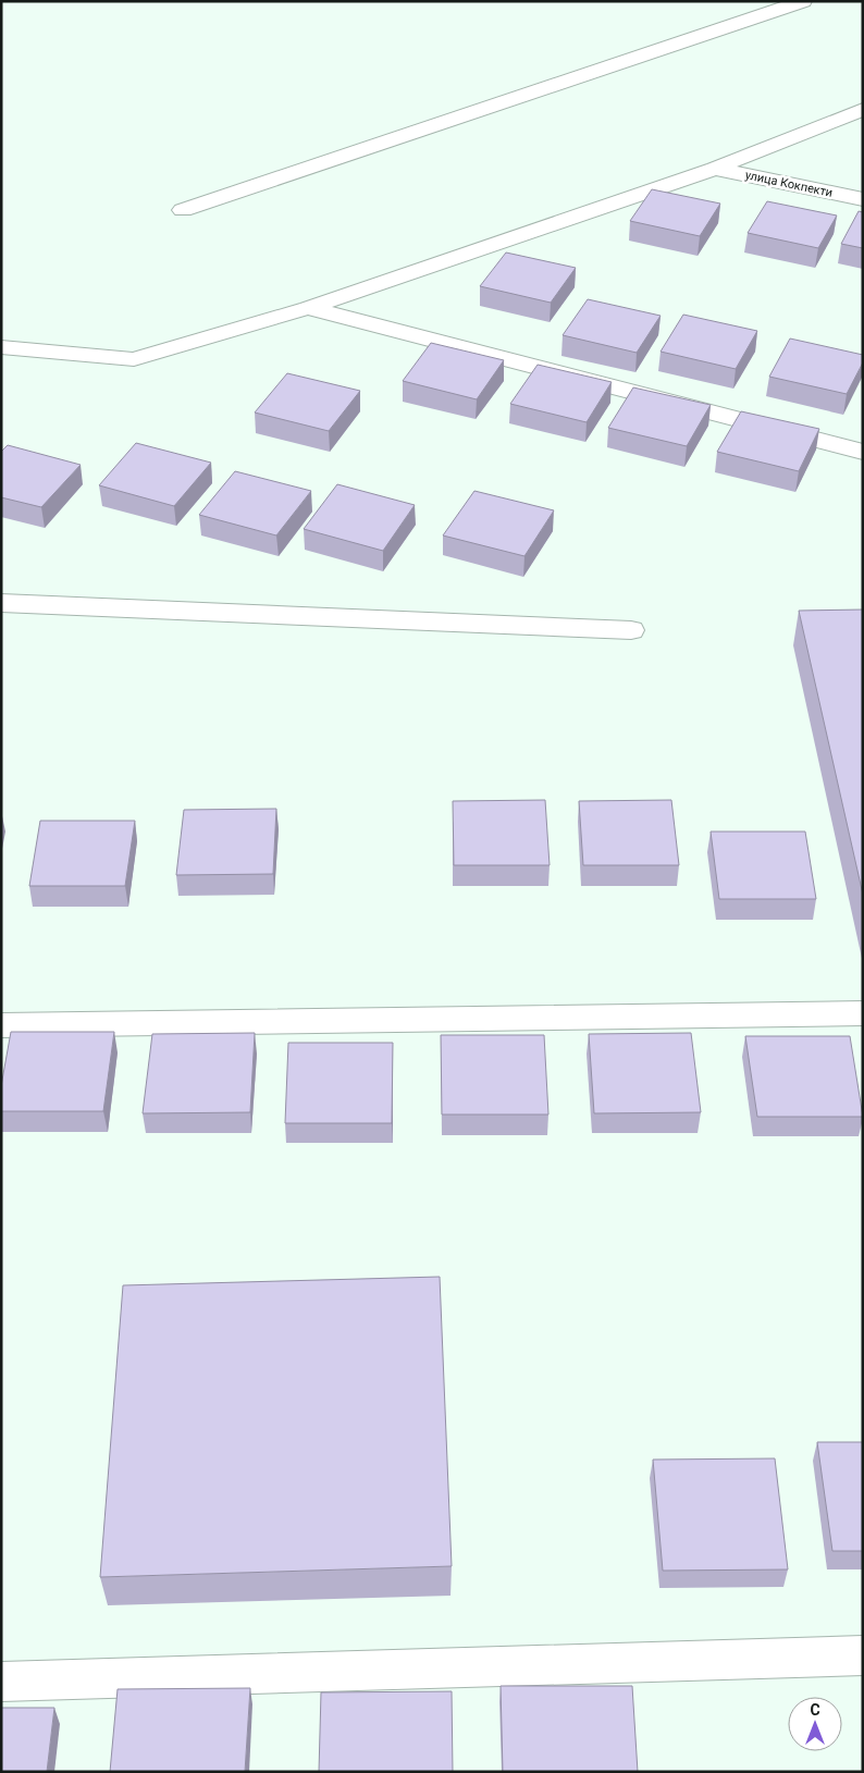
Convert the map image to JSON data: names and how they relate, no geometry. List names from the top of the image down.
{
  "streets": {
    "street": ["улица Кокпекти"]
  },
  "north": "top"
}
